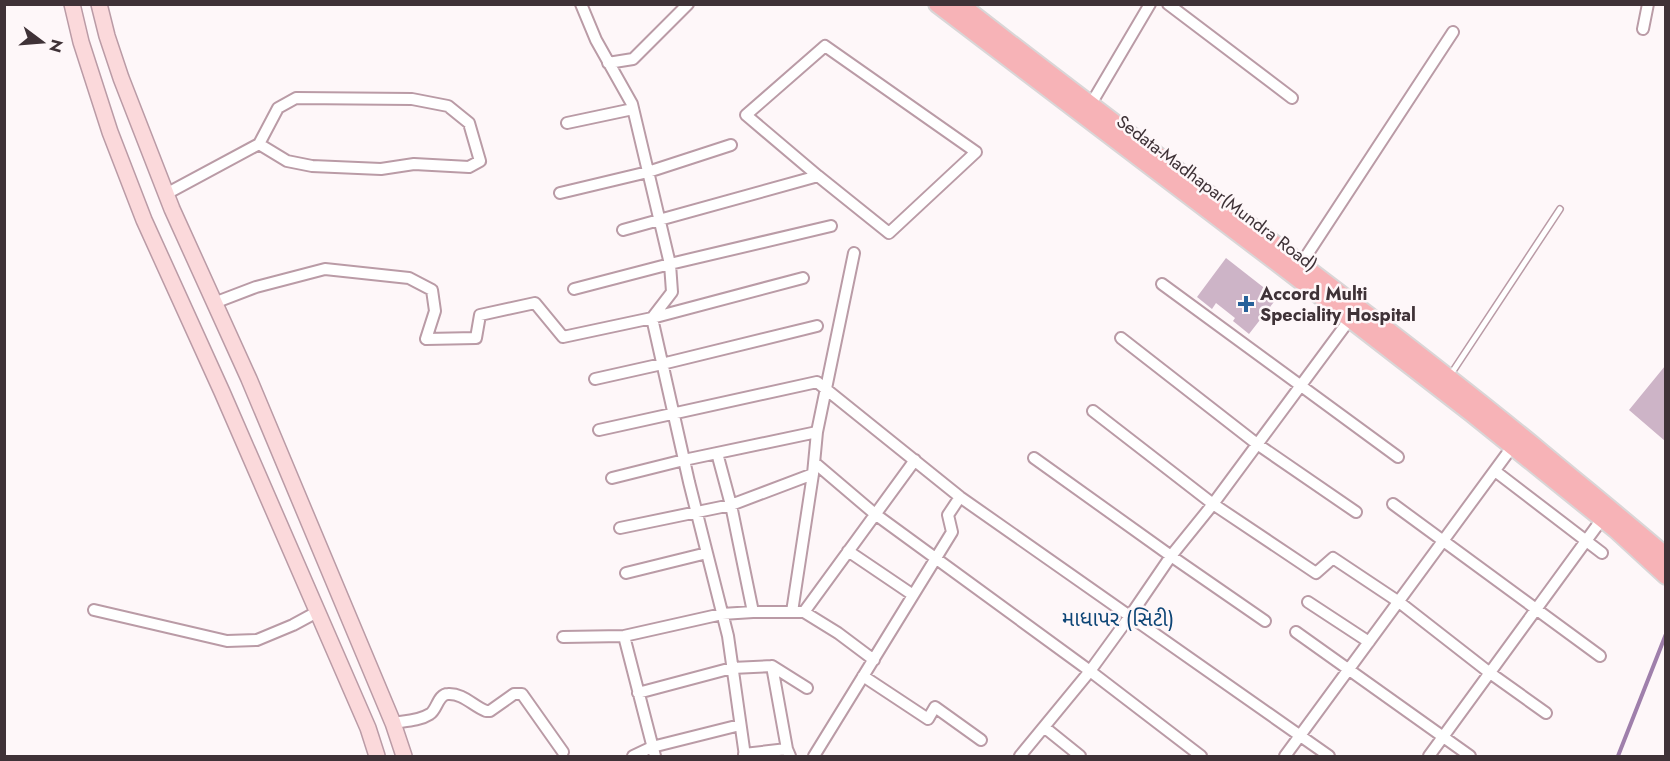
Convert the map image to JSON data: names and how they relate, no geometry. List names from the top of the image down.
{
  "streets": {
    "main road": ["Sedata-Madhapar(Mundra Road)"]
  },
  "districts": ["માધાપર (સિટી)"],
  "places": {
    "health": ["Accord Multi Speciality Hospital"]
  },
  "north": "right"
}
